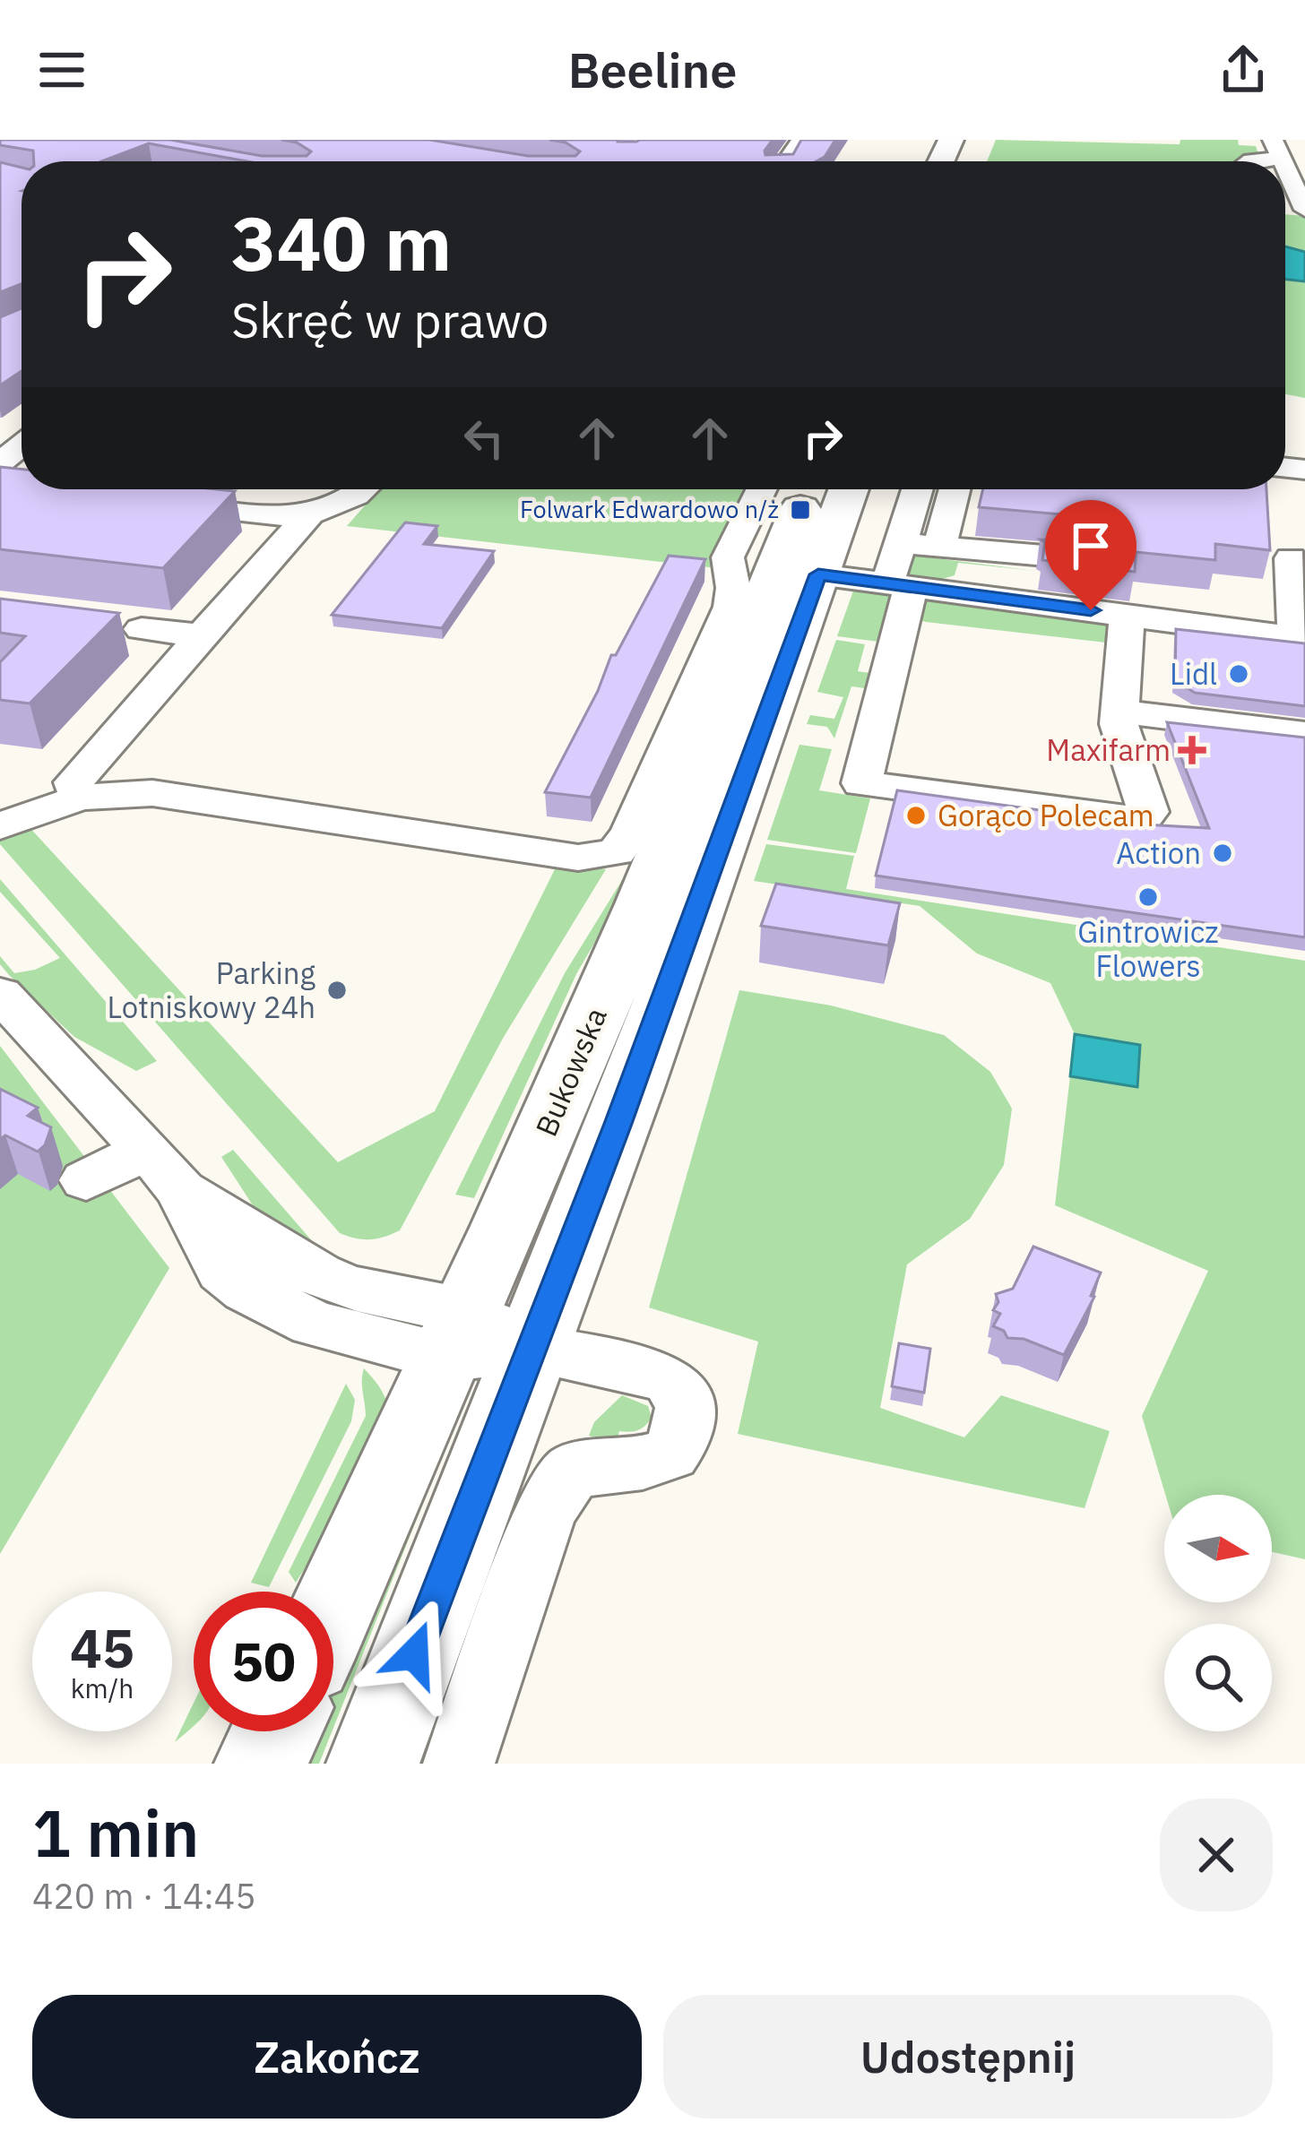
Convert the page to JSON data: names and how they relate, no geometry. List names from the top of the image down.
{
  "streets": {
    "main road": ["Bukowska"]
  },
  "places": {
    "transit": ["Folwark Edwardowo n/ż"],
    "other": [
      "Lidl",
      "Gorąco Polecam",
      "Action",
      "Gintrowicz Flowers",
      "Parking Lotniskowy 24h"
    ],
    "health": ["Maxifarm"]
  },
  "north": "right",
  "page": {
    "header": "Beeline",
    "turn": ["340 m", "Skręć w prawo"],
    "speed": "45 km/h",
    "limit": "50",
    "heading": ["1 min", "420 m · 14:45"],
    "buttons": ["Zakończ", "Udostępnij"]
  }
}
